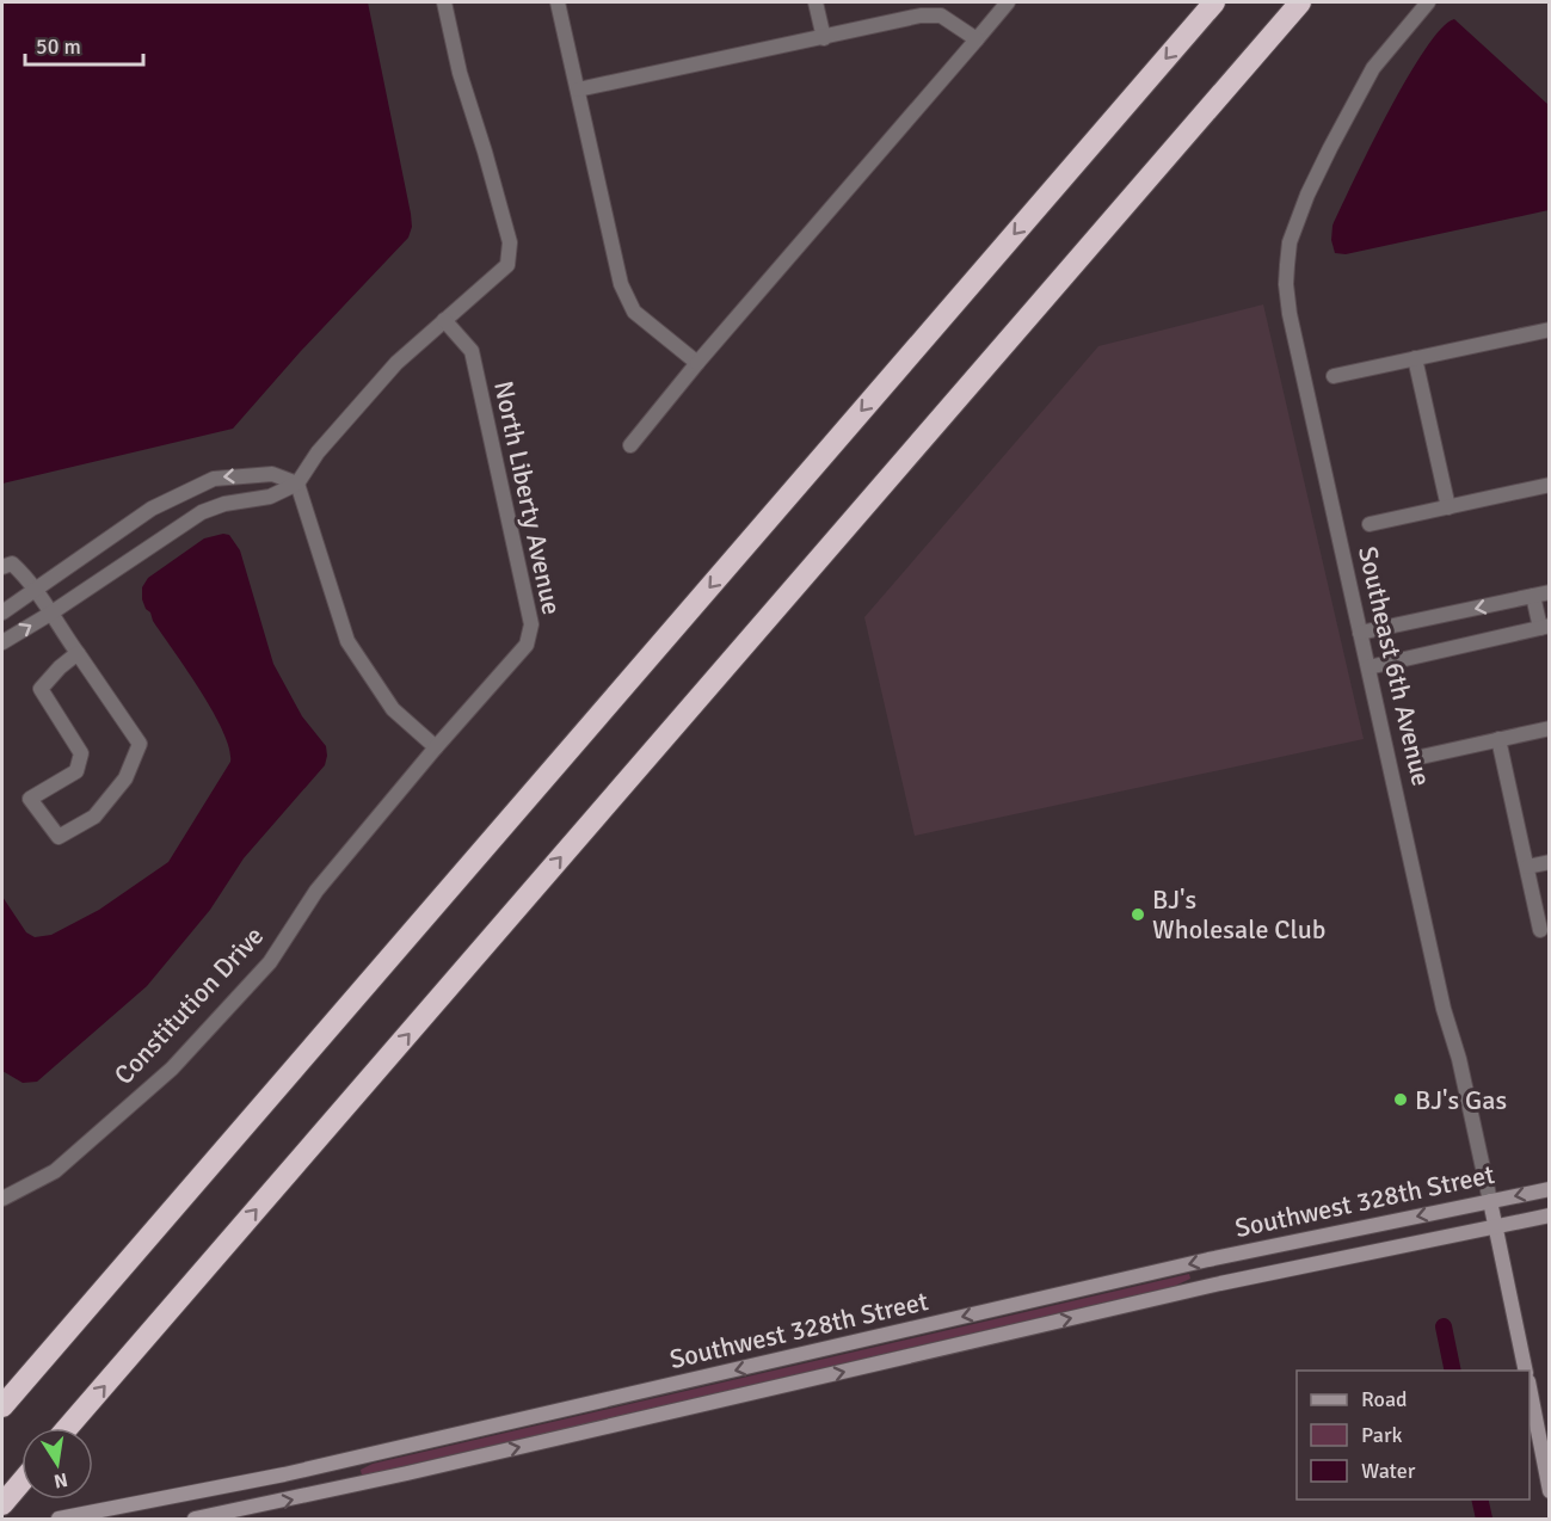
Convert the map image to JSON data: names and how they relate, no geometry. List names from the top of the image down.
{
  "streets": {
    "street": [
      "North Liberty Avenue",
      "Southeast 6th Avenue",
      "Constitution Drive",
      "Southwest 328th Street"
    ]
  },
  "crossings": [
    ["North Liberty Avenue", "Constitution Drive"],
    ["Southeast 6th Avenue", "Southwest 328th Street"]
  ],
  "places": ["BJ's Wholesale Club", "BJ's Gas"],
  "legend": ["Road", "Park", "Water"],
  "scale_bar": "50 m",
  "north": "bottom"
}
